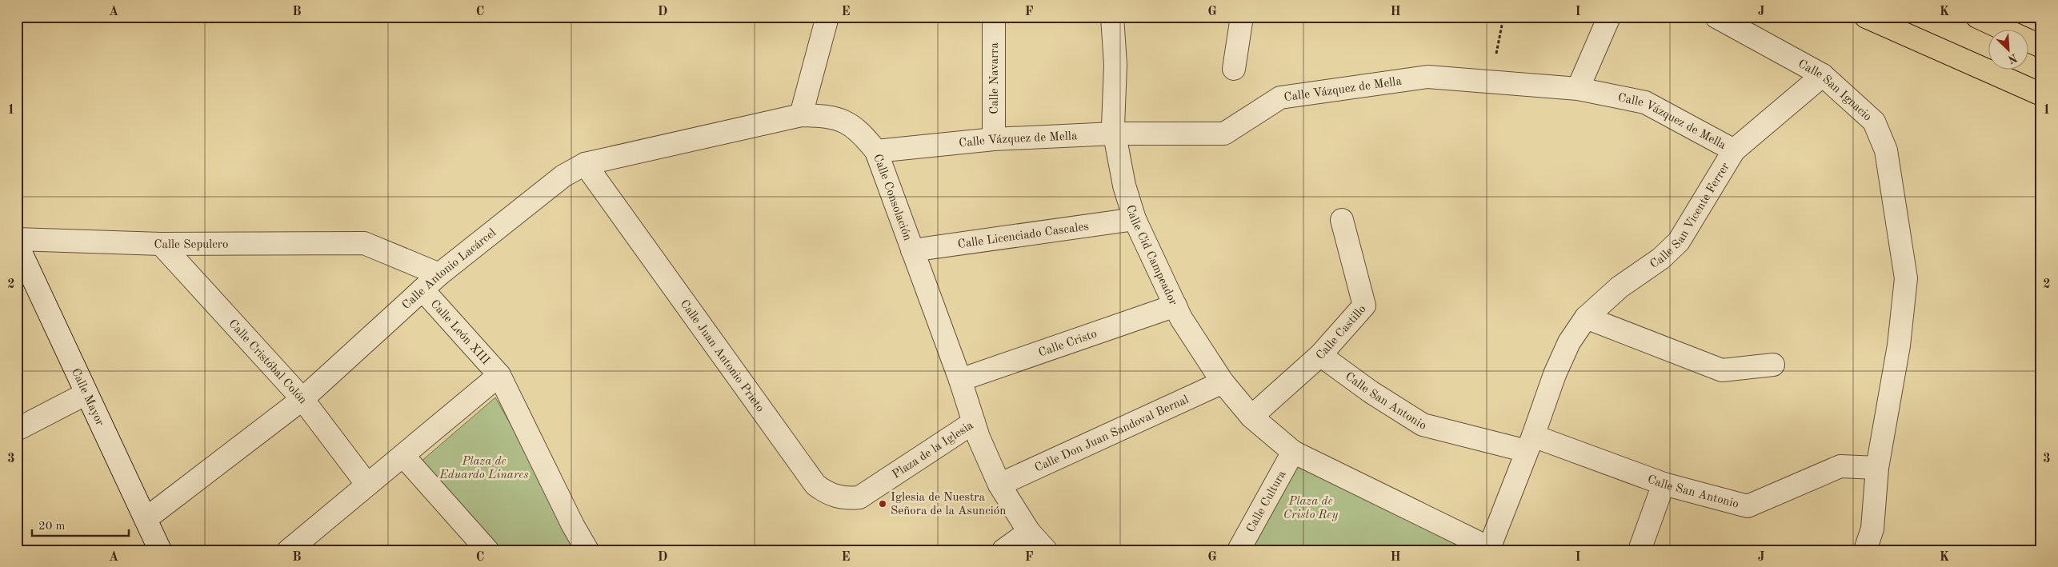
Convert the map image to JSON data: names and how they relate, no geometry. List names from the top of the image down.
{
  "streets": {
    "street": [
      "Calle Navarra",
      "Calle Vázquez de Mella",
      "Calle San Ignacio",
      "Calle Consolación",
      "Calle San Vicente Ferrer",
      "Calle Licenciado Cascales",
      "Calle Sepulcro",
      "Calle Cid Campeador",
      "Calle Antonio Lacárcel",
      "Calle Castillo",
      "Calle León XIII",
      "Calle Cristo",
      "Calle Juan Antonio Prieto",
      "Calle Cristóbal Colón",
      "Calle Mayor",
      "Calle San Antonio",
      "Calle Don Juan Sandoval Bernal",
      "Plaza de la Iglesia",
      "Calle Cultura"
    ]
  },
  "crossings": [
    ["Calle Navarra", "Calle Vázquez de Mella"],
    ["Calle Vázquez de Mella", "Calle Consolación"],
    ["Calle Vázquez de Mella", "Calle San Vicente Ferrer"],
    ["Calle Vázquez de Mella", "Calle Cid Campeador"],
    ["Calle San Ignacio", "Calle San Vicente Ferrer"],
    ["Calle San Ignacio", "Calle San Antonio"],
    ["Calle Consolación", "Calle Licenciado Cascales"],
    ["Calle Consolación", "Calle Antonio Lacárcel"],
    ["Calle Consolación", "Calle Cristo"],
    ["Calle Consolación", "Plaza de la Iglesia"],
    ["Calle San Vicente Ferrer", "Calle San Antonio"],
    ["Calle Licenciado Cascales", "Calle Cid Campeador"],
    ["Calle Sepulcro", "Calle Antonio Lacárcel"],
    ["Calle Sepulcro", "Calle Cristóbal Colón"],
    ["Calle Cid Campeador", "Calle Castillo"],
    ["Calle Cid Campeador", "Calle Cristo"],
    ["Calle Cid Campeador", "Calle Don Juan Sandoval Bernal"],
    ["Calle Cid Campeador", "Calle Cultura"],
    ["Calle Antonio Lacárcel", "Calle León XIII"],
    ["Calle Antonio Lacárcel", "Calle Juan Antonio Prieto"],
    ["Calle Antonio Lacárcel", "Calle Cristóbal Colón"],
    ["Calle Antonio Lacárcel", "Calle Mayor"],
    ["Calle Castillo", "Calle San Antonio"],
    ["Calle Juan Antonio Prieto", "Plaza de la Iglesia"],
    ["Calle Don Juan Sandoval Bernal", "Plaza de la Iglesia"]
  ],
  "parks": ["Plaza de Eduardo Linares", "Plaza de Cristo Rey"],
  "places": ["Iglesia de Nuestra Señora de la Asunción"],
  "scale_bar": "20 m",
  "north": "bottom right",
  "grid": {
    "columns": [
      "A",
      "B",
      "C",
      "D",
      "E",
      "F",
      "G",
      "H",
      "I",
      "J",
      "K"
    ],
    "rows": ["1", "2", "3"]
  }
}
